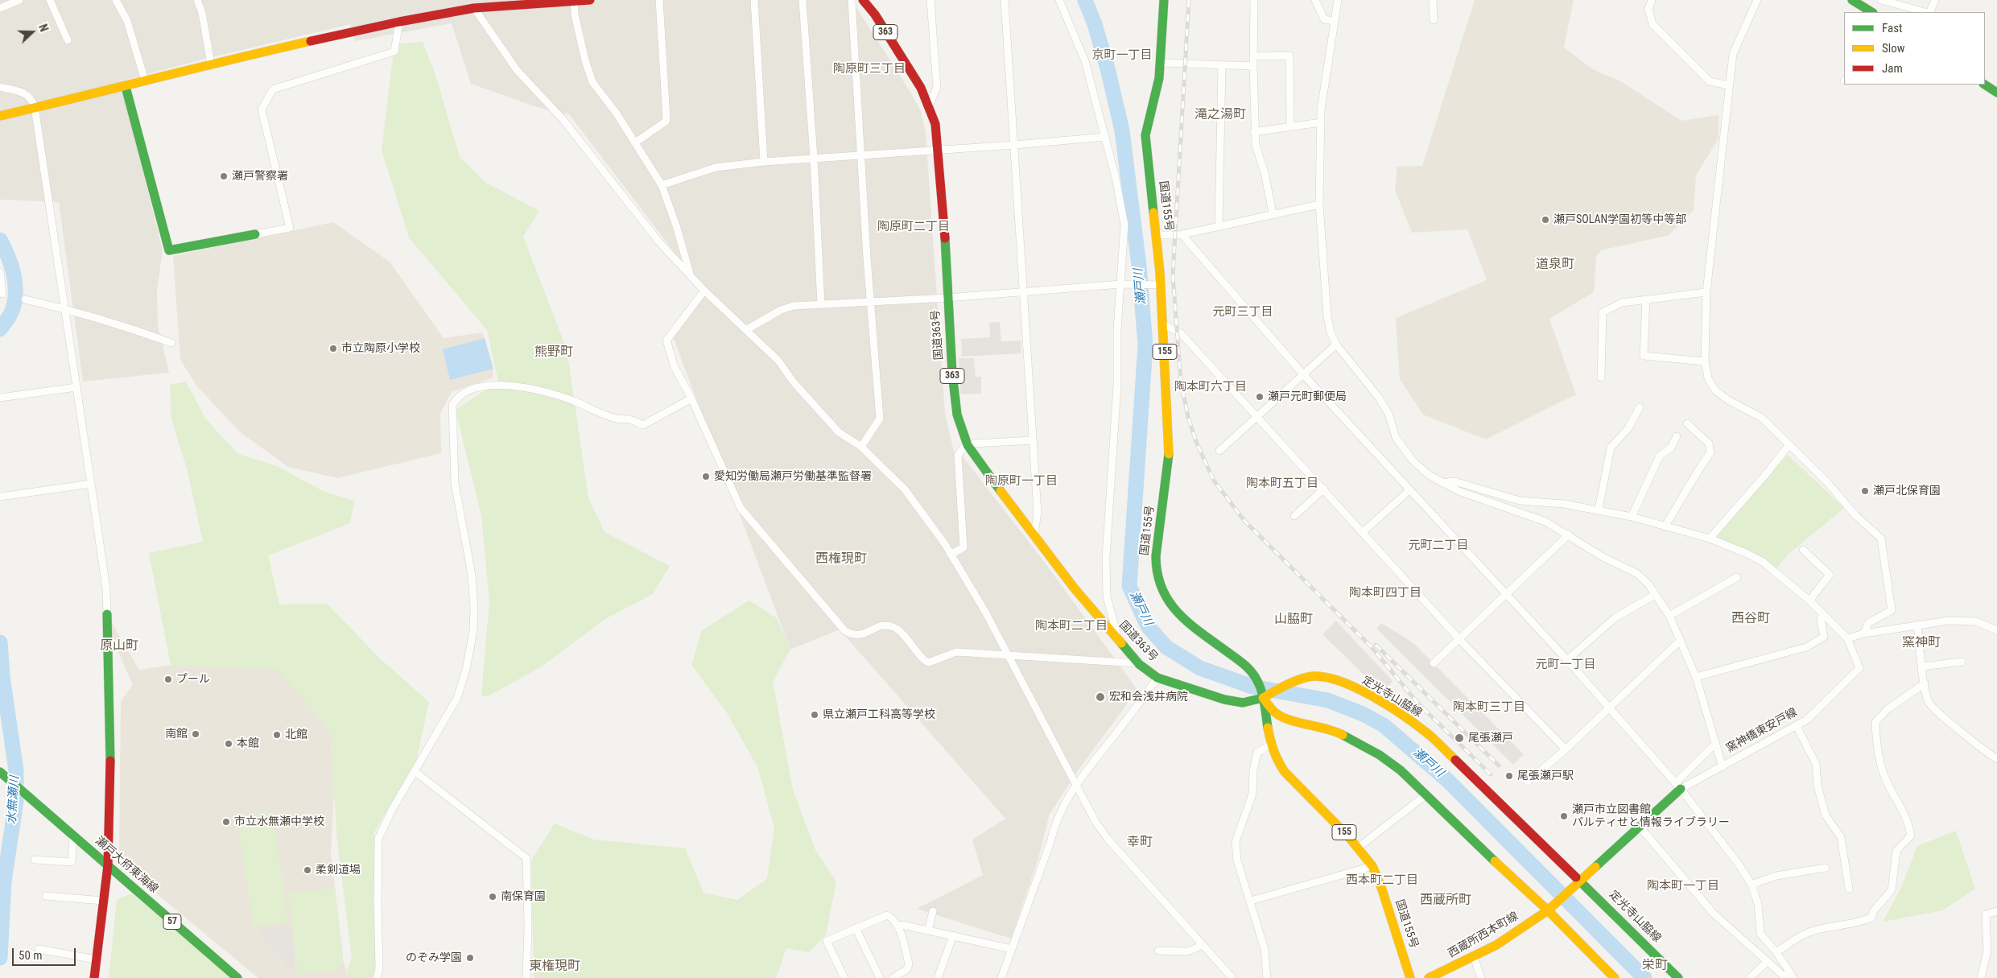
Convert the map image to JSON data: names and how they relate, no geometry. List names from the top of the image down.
{
  "streets": {
    "main road": [
      "363",
      "国道155号",
      "国道363号",
      "155",
      "定光寺山脇線",
      "窯神橋東安戸線",
      "瀬戸大府東海線",
      "57",
      "西蔵所西本町線"
    ]
  },
  "crossings": [
    ["国道155号", "国道363号"],
    ["国道155号", "定光寺山脇線"],
    ["国道363号", "定光寺山脇線"],
    ["定光寺山脇線", "窯神橋東安戸線"],
    ["窯神橋東安戸線", "西蔵所西本町線"]
  ],
  "districts": [
    "京町一丁目",
    "陶原町三丁目",
    "滝之湯町",
    "陶原町二丁目",
    "道泉町",
    "元町三丁目",
    "熊野町",
    "陶本町六丁目",
    "陶原町一丁目",
    "陶本町五丁目",
    "元町二丁目",
    "西権現町",
    "陶本町四丁目",
    "西谷町",
    "山脇町",
    "陶本町二丁目",
    "窯神町",
    "原山町",
    "元町一丁目",
    "陶本町三丁目",
    "幸町",
    "西本町二丁目",
    "陶本町一丁目",
    "西蔵所町",
    "栄町",
    "東権現町"
  ],
  "water": ["瀬戸川", "水無瀬川"],
  "places": [
    "瀬戸警察署",
    "瀬戸SOLAN学園初等中等部",
    "市立陶原小学校",
    "瀬戸元町郵便局",
    "愛知労働局瀬戸労働基準監督署",
    "瀬戸北保育園",
    "プール",
    "宏和会浅井病院",
    "県立瀬戸工科高等学校",
    "南館",
    "北館",
    "尾張瀬戸",
    "本館",
    "尾張瀬戸駅",
    "瀬戸市立図書館 パルティせと情報ライブラリー",
    "市立水無瀬中学校",
    "柔剣道場",
    "南保育園",
    "のぞみ学園"
  ],
  "legend": ["Fast", "Slow", "Jam"],
  "scale_bar": "50 m",
  "north": "right"
}
